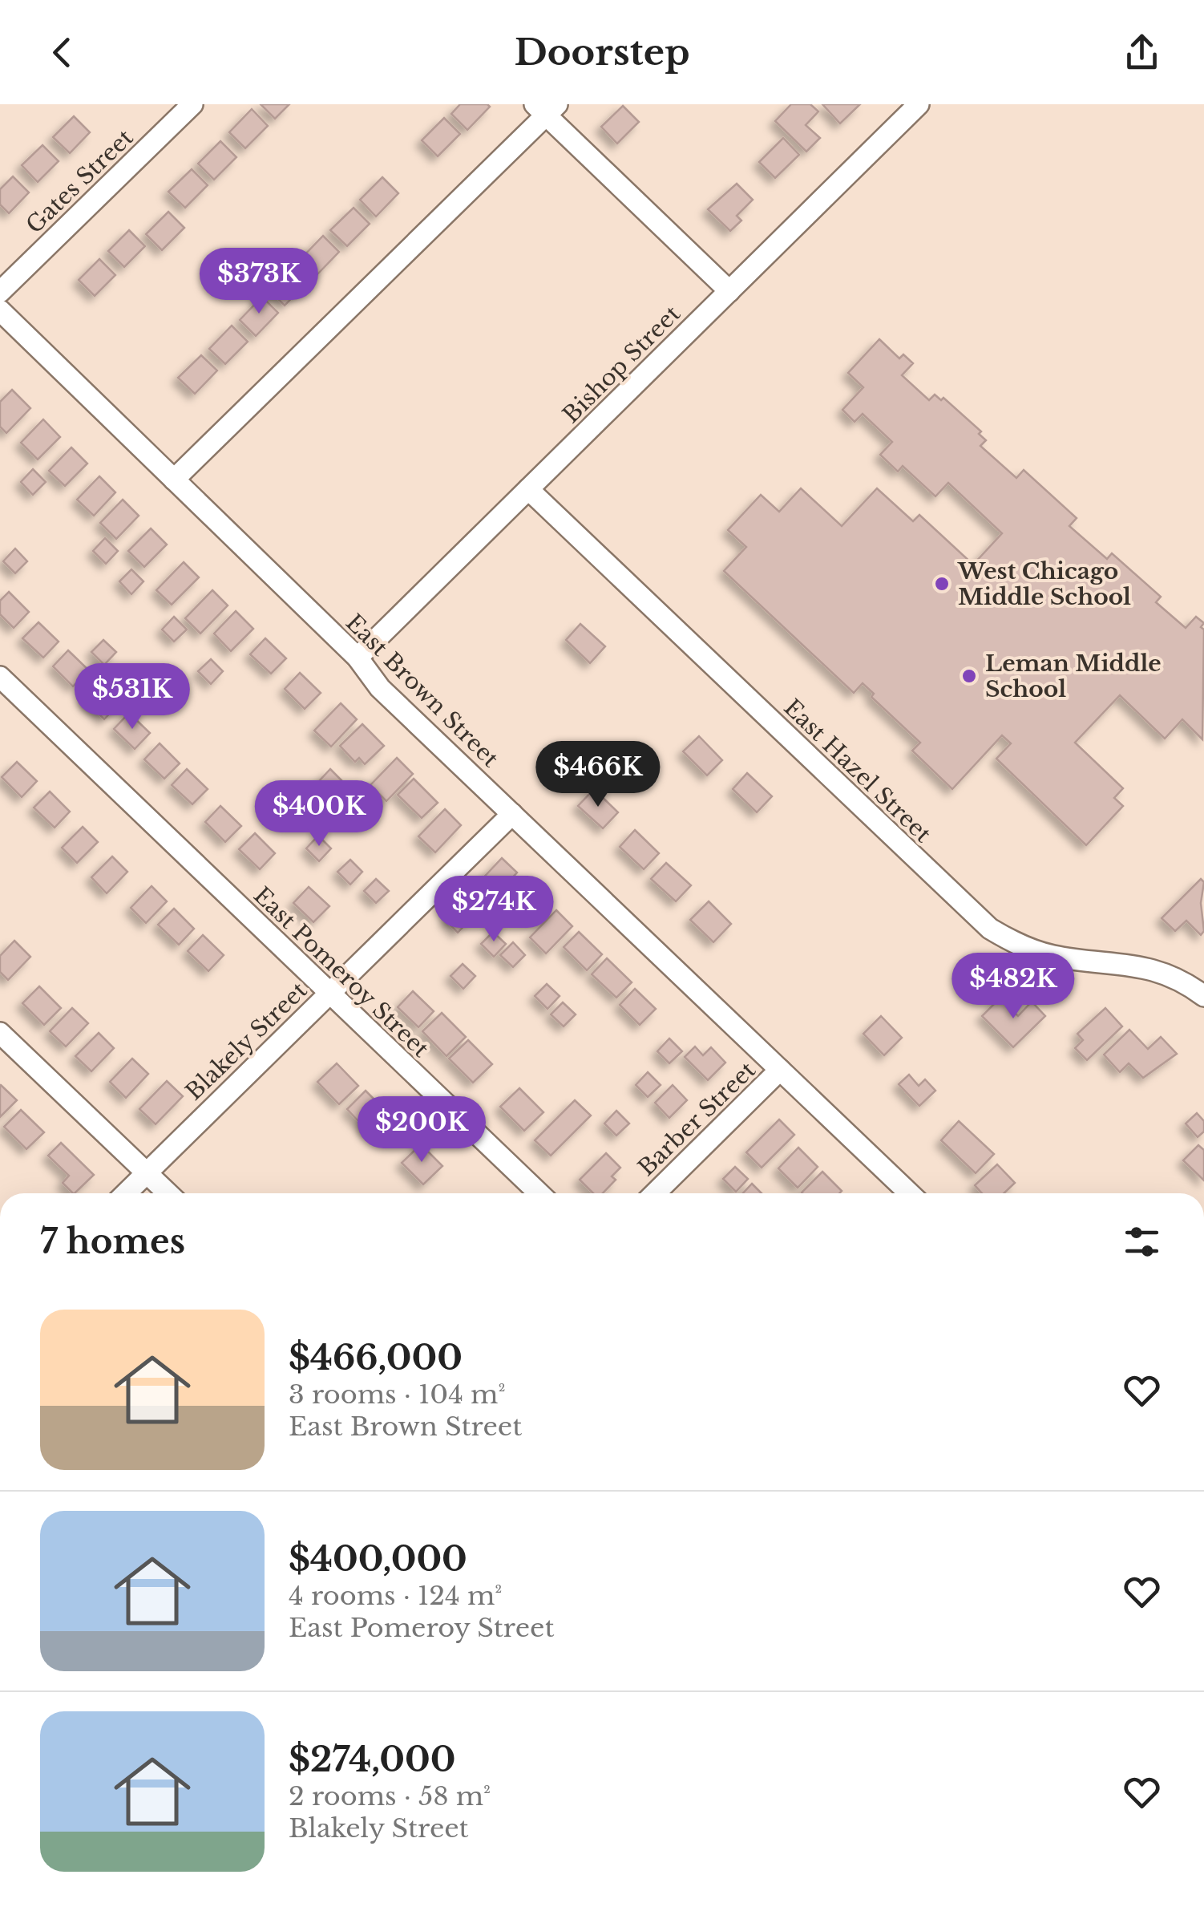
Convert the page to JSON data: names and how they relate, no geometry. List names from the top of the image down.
{
  "streets": {
    "street": [
      "Gates Street",
      "Bishop Street",
      "East Brown Street",
      "East Hazel Street",
      "East Pomeroy Street",
      "Blakely Street",
      "Barber Street"
    ]
  },
  "crossings": [
    ["Bishop Street", "East Brown Street"],
    ["Bishop Street", "East Hazel Street"],
    ["East Brown Street", "Blakely Street"],
    ["East Brown Street", "Barber Street"],
    ["East Pomeroy Street", "Blakely Street"]
  ],
  "places": ["West Chicago Middle School", "Leman Middle School"],
  "page": {
    "header": "Doorstep",
    "price": [
      "$373K",
      "$531K",
      "$466K",
      "$400K",
      "$274K",
      "$482K",
      "$200K"
    ],
    "heading": "7 homes",
    "list": [
      {
        "name": "$466,000",
        "note": "3 rooms · 104 m² · East Brown Street"
      },
      {
        "name": "$400,000",
        "note": "4 rooms · 124 m² · East Pomeroy Street"
      },
      {
        "name": "$274,000",
        "note": "2 rooms · 58 m² · Blakely Street"
      }
    ]
  }
}
